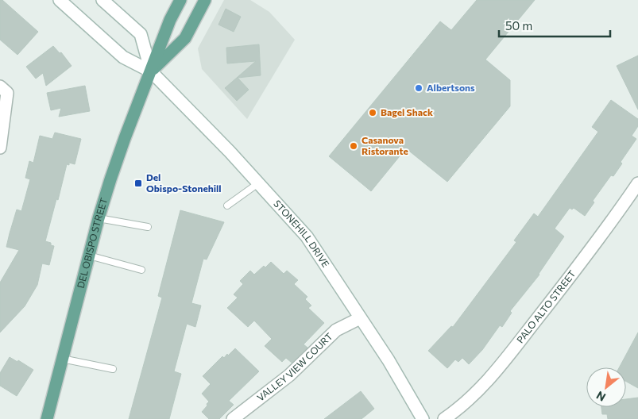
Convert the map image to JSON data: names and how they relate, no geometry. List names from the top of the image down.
{
  "streets": {
    "main road": [
      "STONEHILL DRIVE",
      "DEL OBISPO STREET",
      "PALO ALTO STREET",
      "VALLEY VIEW COURT"
    ]
  },
  "crossings": [
    ["STONEHILL DRIVE", "DEL OBISPO STREET"],
    ["STONEHILL DRIVE", "VALLEY VIEW COURT"]
  ],
  "places": {
    "other": ["Albertsons", "Bagel Shack", "Casanova Ristorante"],
    "transit": ["Del Obispo-Stonehill"]
  },
  "scale_bar": "50 m",
  "north": "bottom left"
}
